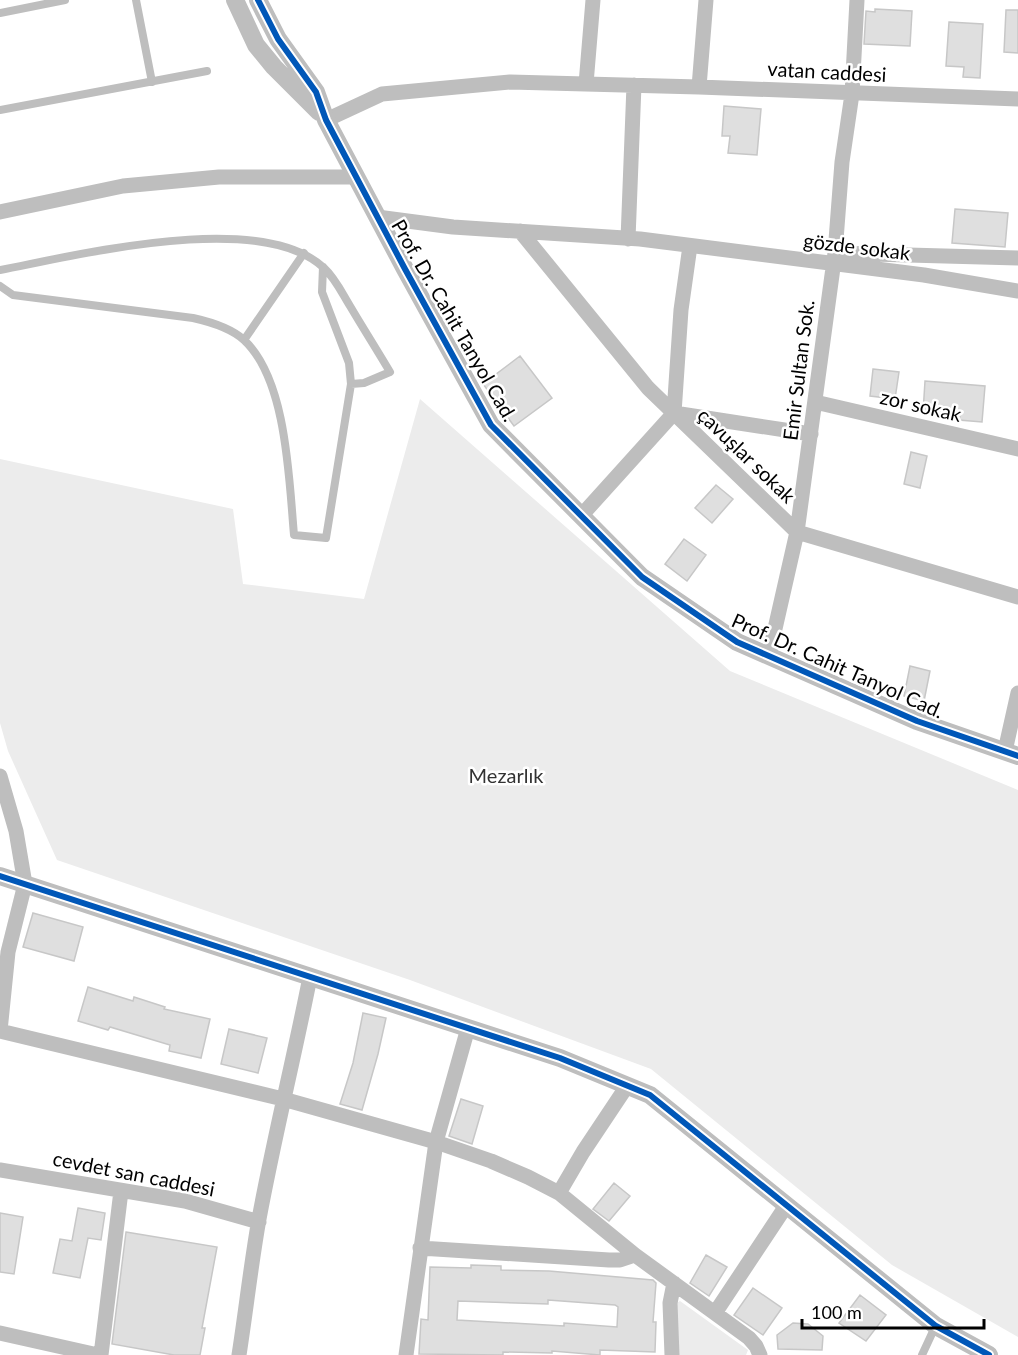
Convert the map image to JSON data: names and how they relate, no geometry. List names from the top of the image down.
{
  "streets": {
    "street": [
      "vatan caddesi",
      "gözde sokak",
      "Prof. Dr. Cahit Tanyol Cad.",
      "Emir Sultan Sok.",
      "zor sokak",
      "çavuşlar sokak",
      "cevdet san caddesi"
    ]
  },
  "crossings": [
    ["vatan caddesi", "Prof. Dr. Cahit Tanyol Cad."],
    ["vatan caddesi", "Emir Sultan Sok."],
    ["gözde sokak", "Prof. Dr. Cahit Tanyol Cad."],
    ["gözde sokak", "Emir Sultan Sok."],
    ["gözde sokak", "çavuşlar sokak"],
    ["Prof. Dr. Cahit Tanyol Cad.", "Emir Sultan Sok."],
    ["Emir Sultan Sok.", "zor sokak"],
    ["Emir Sultan Sok.", "çavuşlar sokak"]
  ],
  "parks": ["Mezarlık"],
  "scale_bar": "100 m"
}
